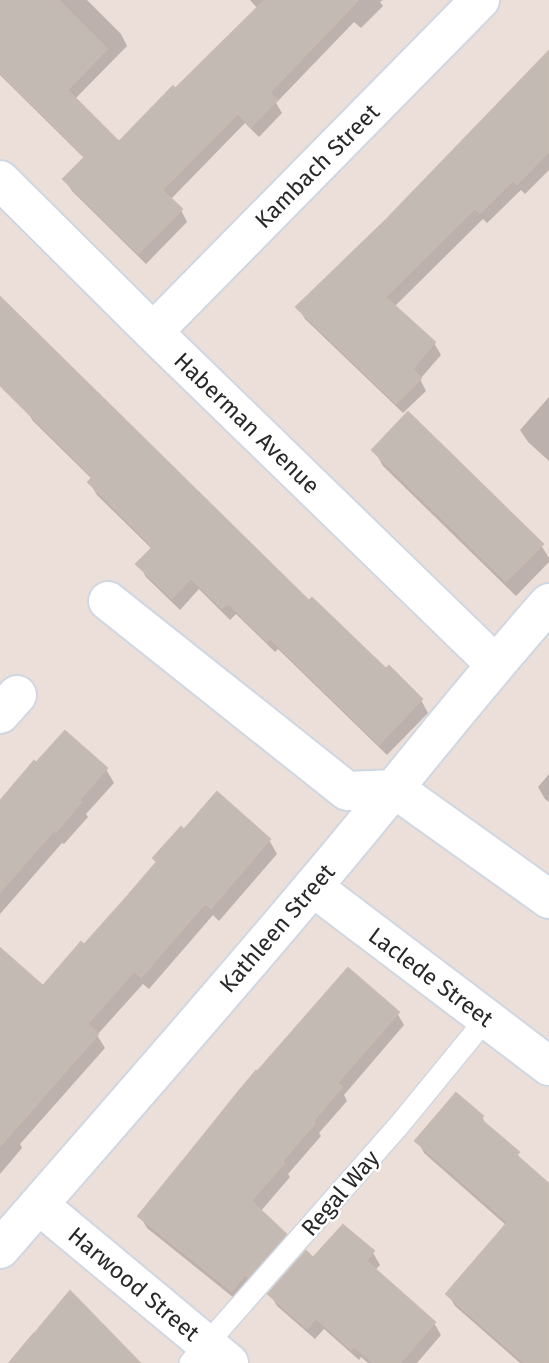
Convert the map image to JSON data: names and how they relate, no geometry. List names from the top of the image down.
{
  "streets": {
    "street": [
      "Kambach Street",
      "Haberman Avenue",
      "Kathleen Street",
      "Laclede Street",
      "Harwood Street"
    ],
    "lane": ["Regal Way"]
  },
  "crossings": [
    ["Kambach Street", "Haberman Avenue"],
    ["Haberman Avenue", "Kathleen Street"],
    ["Kathleen Street", "Laclede Street"],
    ["Kathleen Street", "Harwood Street"],
    ["Laclede Street", "Regal Way"],
    ["Regal Way", "Harwood Street"]
  ]
}
